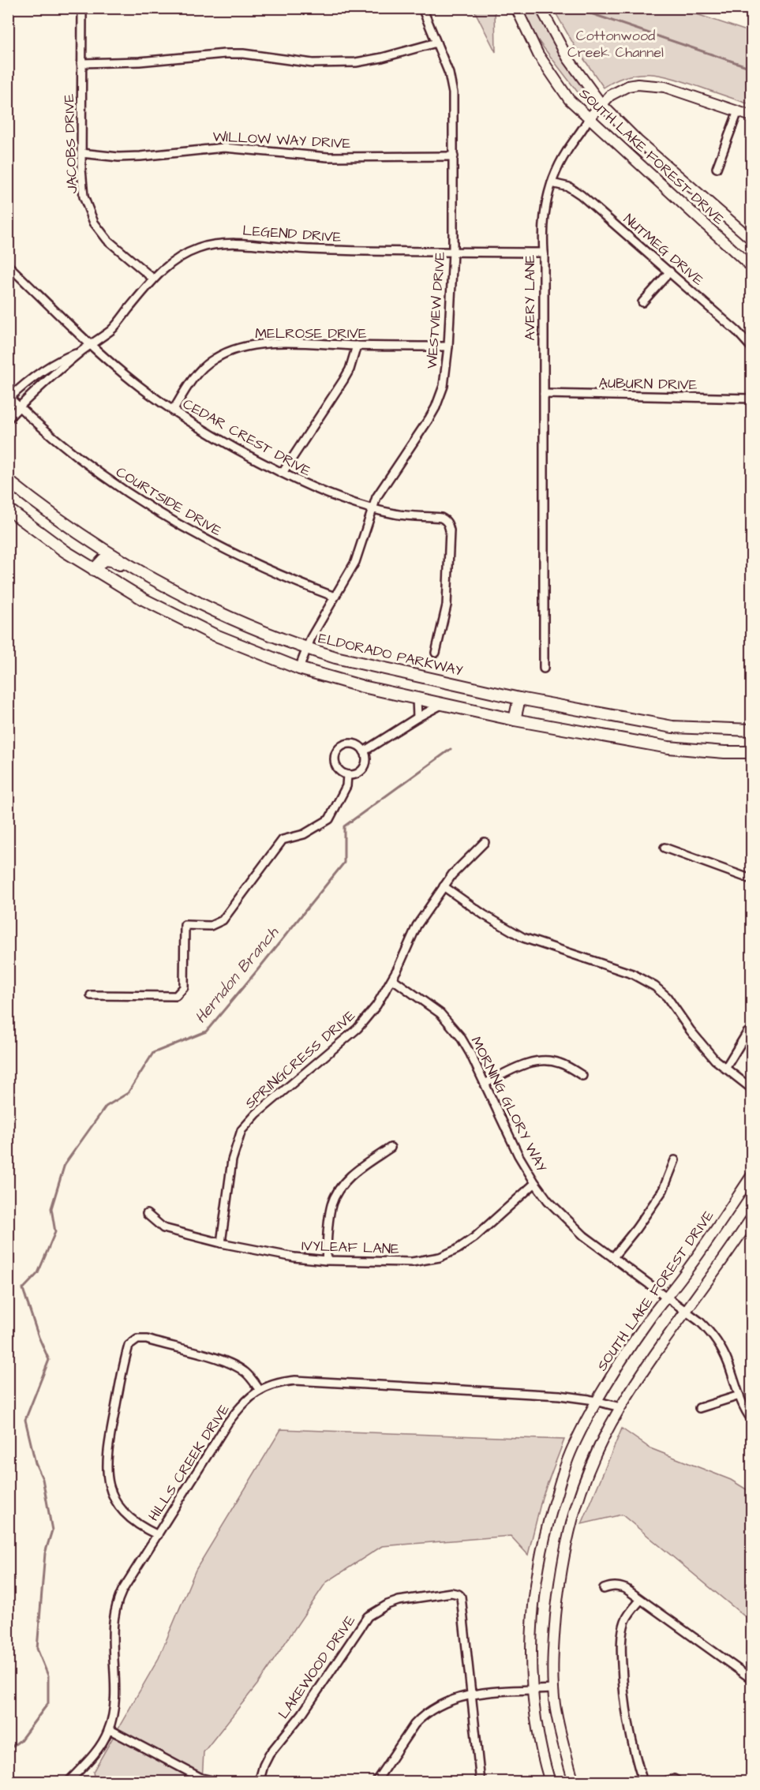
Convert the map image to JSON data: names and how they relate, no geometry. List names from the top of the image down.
{
  "streets": {
    "main road": ["SOUTH LAKE FOREST DRIVE", "AVERY LANE", "ELDORADO PARKWAY"],
    "street": [
      "WILLOW WAY DRIVE",
      "JACOBS DRIVE",
      "LEGEND DRIVE",
      "NUTMEG DRIVE",
      "WESTVIEW DRIVE",
      "MELROSE DRIVE",
      "AUBURN DRIVE",
      "CEDAR CREST DRIVE",
      "COURTSIDE DRIVE",
      "SPRINGCRESS DRIVE",
      "MORNING GLORY WAY",
      "IVYLEAF LANE",
      "HILLS CREEK DRIVE",
      "LAKEWOOD DRIVE"
    ]
  },
  "crossings": [
    ["WILLOW WAY DRIVE", "JACOBS DRIVE"],
    ["WILLOW WAY DRIVE", "WESTVIEW DRIVE"],
    ["JACOBS DRIVE", "LEGEND DRIVE"],
    ["SOUTH LAKE FOREST DRIVE", "AVERY LANE"],
    ["SOUTH LAKE FOREST DRIVE", "MORNING GLORY WAY"],
    ["SOUTH LAKE FOREST DRIVE", "HILLS CREEK DRIVE"],
    ["LEGEND DRIVE", "AVERY LANE"],
    ["LEGEND DRIVE", "WESTVIEW DRIVE"],
    ["LEGEND DRIVE", "CEDAR CREST DRIVE"],
    ["LEGEND DRIVE", "COURTSIDE DRIVE"],
    ["NUTMEG DRIVE", "AVERY LANE"],
    ["AVERY LANE", "AUBURN DRIVE"],
    ["WESTVIEW DRIVE", "MELROSE DRIVE"],
    ["WESTVIEW DRIVE", "CEDAR CREST DRIVE"],
    ["WESTVIEW DRIVE", "COURTSIDE DRIVE"],
    ["WESTVIEW DRIVE", "ELDORADO PARKWAY"],
    ["MELROSE DRIVE", "CEDAR CREST DRIVE"],
    ["SPRINGCRESS DRIVE", "MORNING GLORY WAY"],
    ["SPRINGCRESS DRIVE", "IVYLEAF LANE"],
    ["MORNING GLORY WAY", "IVYLEAF LANE"]
  ],
  "water": ["Herndon Branch"],
  "parks": ["Cottonwood Creek Channel"]
}
